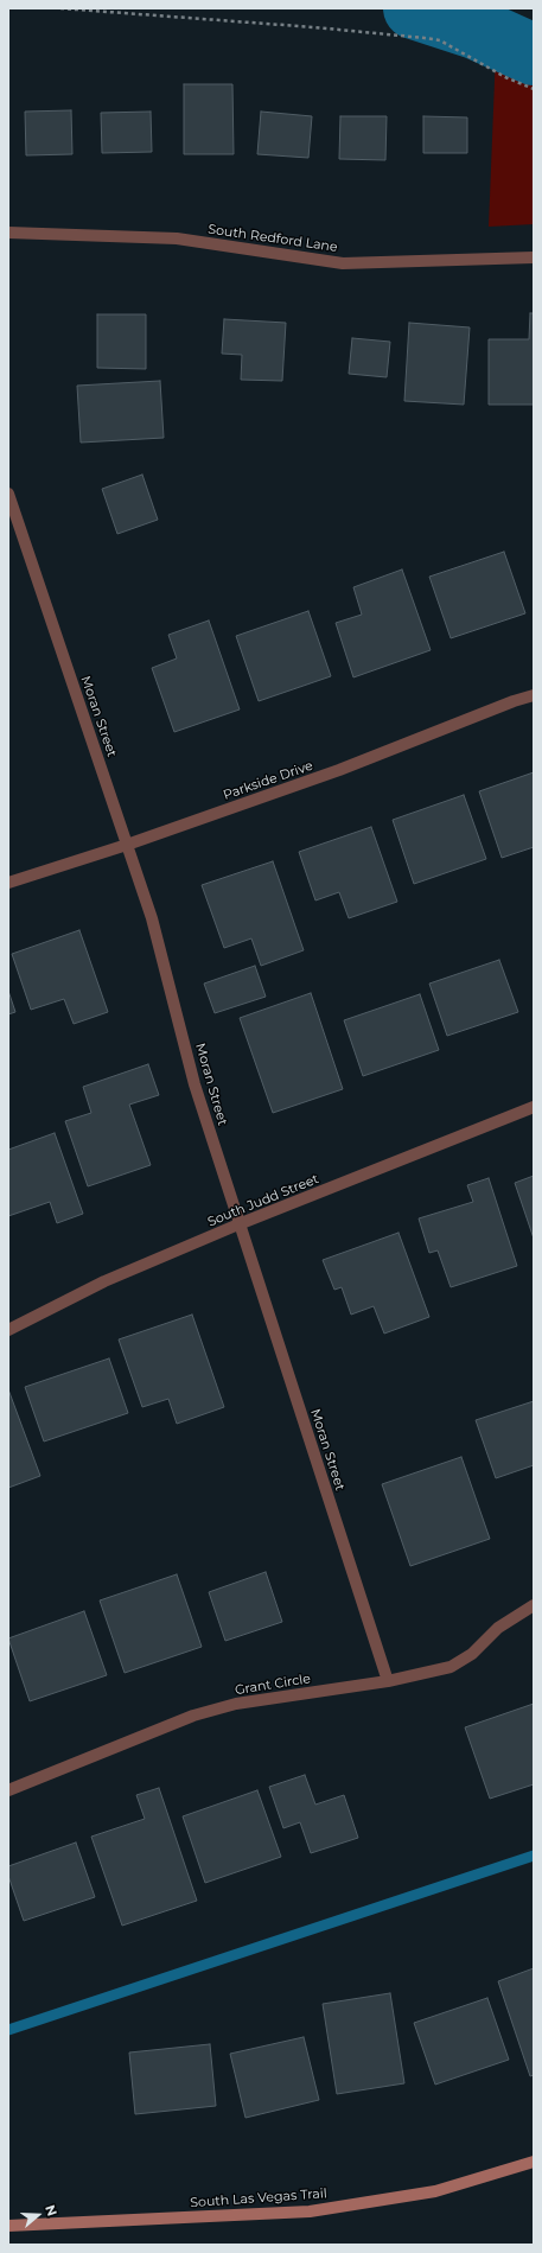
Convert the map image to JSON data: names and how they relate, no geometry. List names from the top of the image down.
{
  "streets": {
    "main road": ["South Las Vegas Trail"],
    "street": [
      "South Redford Lane",
      "Moran Street",
      "Parkside Drive",
      "South Judd Street",
      "Grant Circle"
    ]
  },
  "crossings": [
    ["Moran Street", "Parkside Drive"],
    ["Moran Street", "South Judd Street"],
    ["Moran Street", "Grant Circle"]
  ],
  "north": "right"
}
